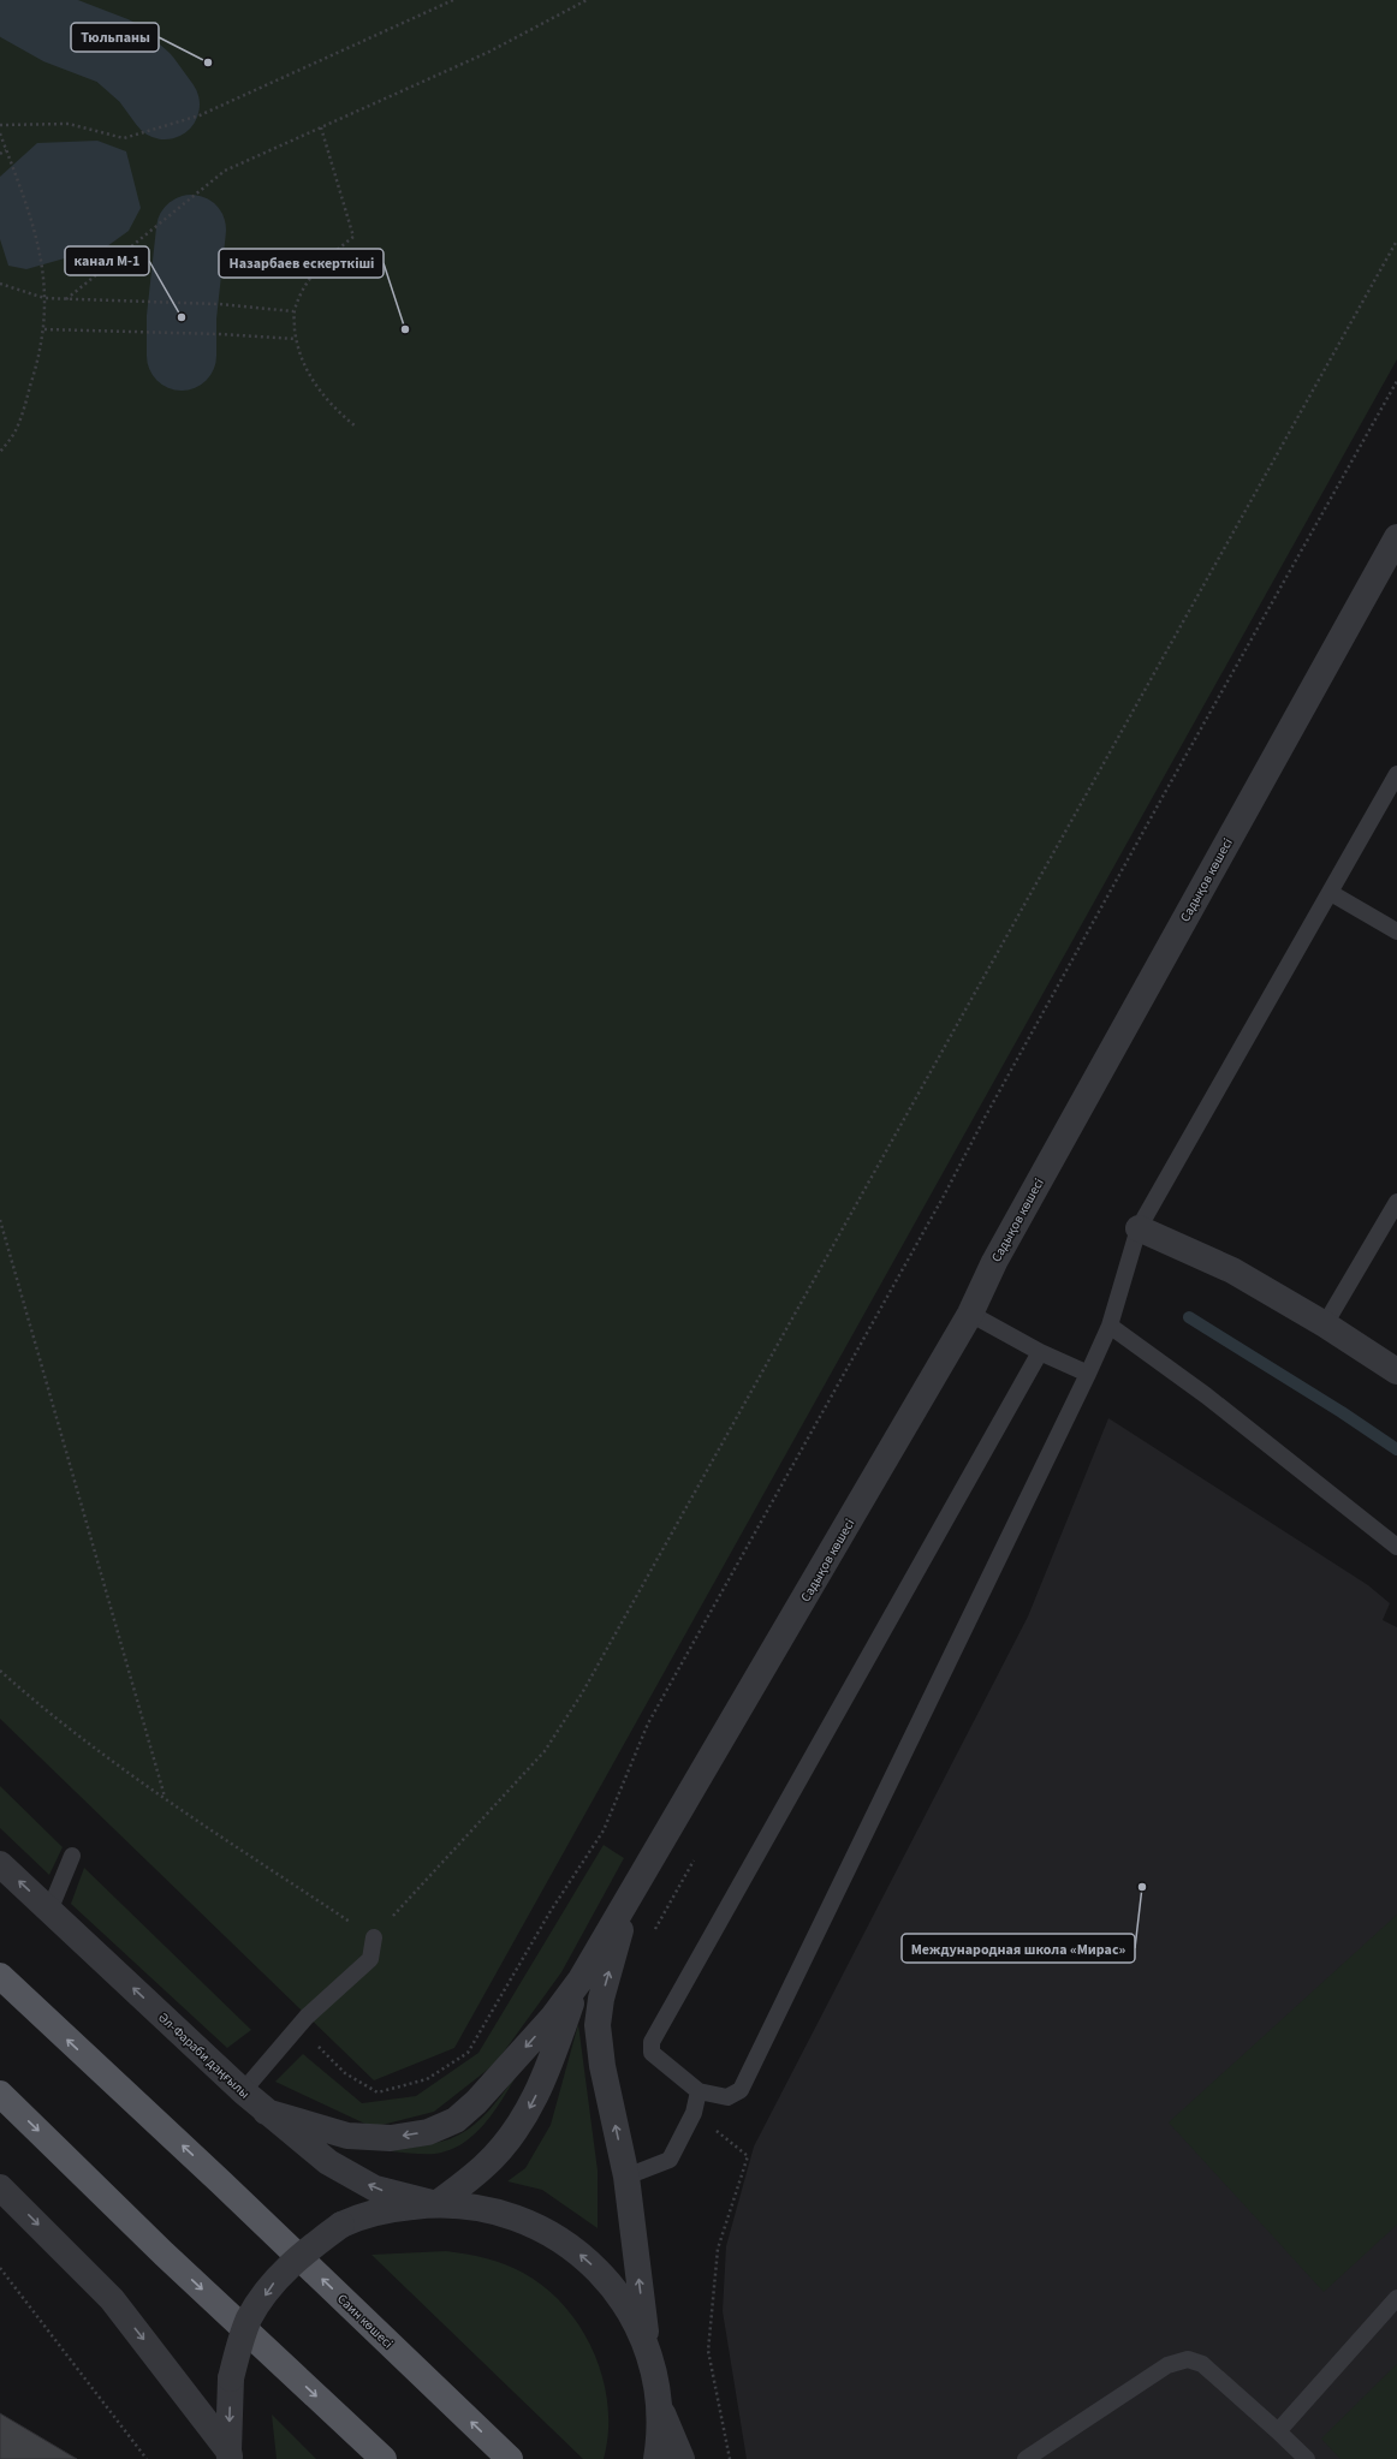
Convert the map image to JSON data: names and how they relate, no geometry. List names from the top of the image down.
{
  "streets": {
    "main road": ["Саин көшесі"],
    "street": ["Садықов көшесі", "Әл-Фараби даңғылы"]
  },
  "one_way": ["Әл-Фараби даңғылы"],
  "places": [
    "Тюльпаны",
    "канал М-1",
    "Назарбаев ескерткіші",
    "Международная школа «Мирас»"
  ]
}
